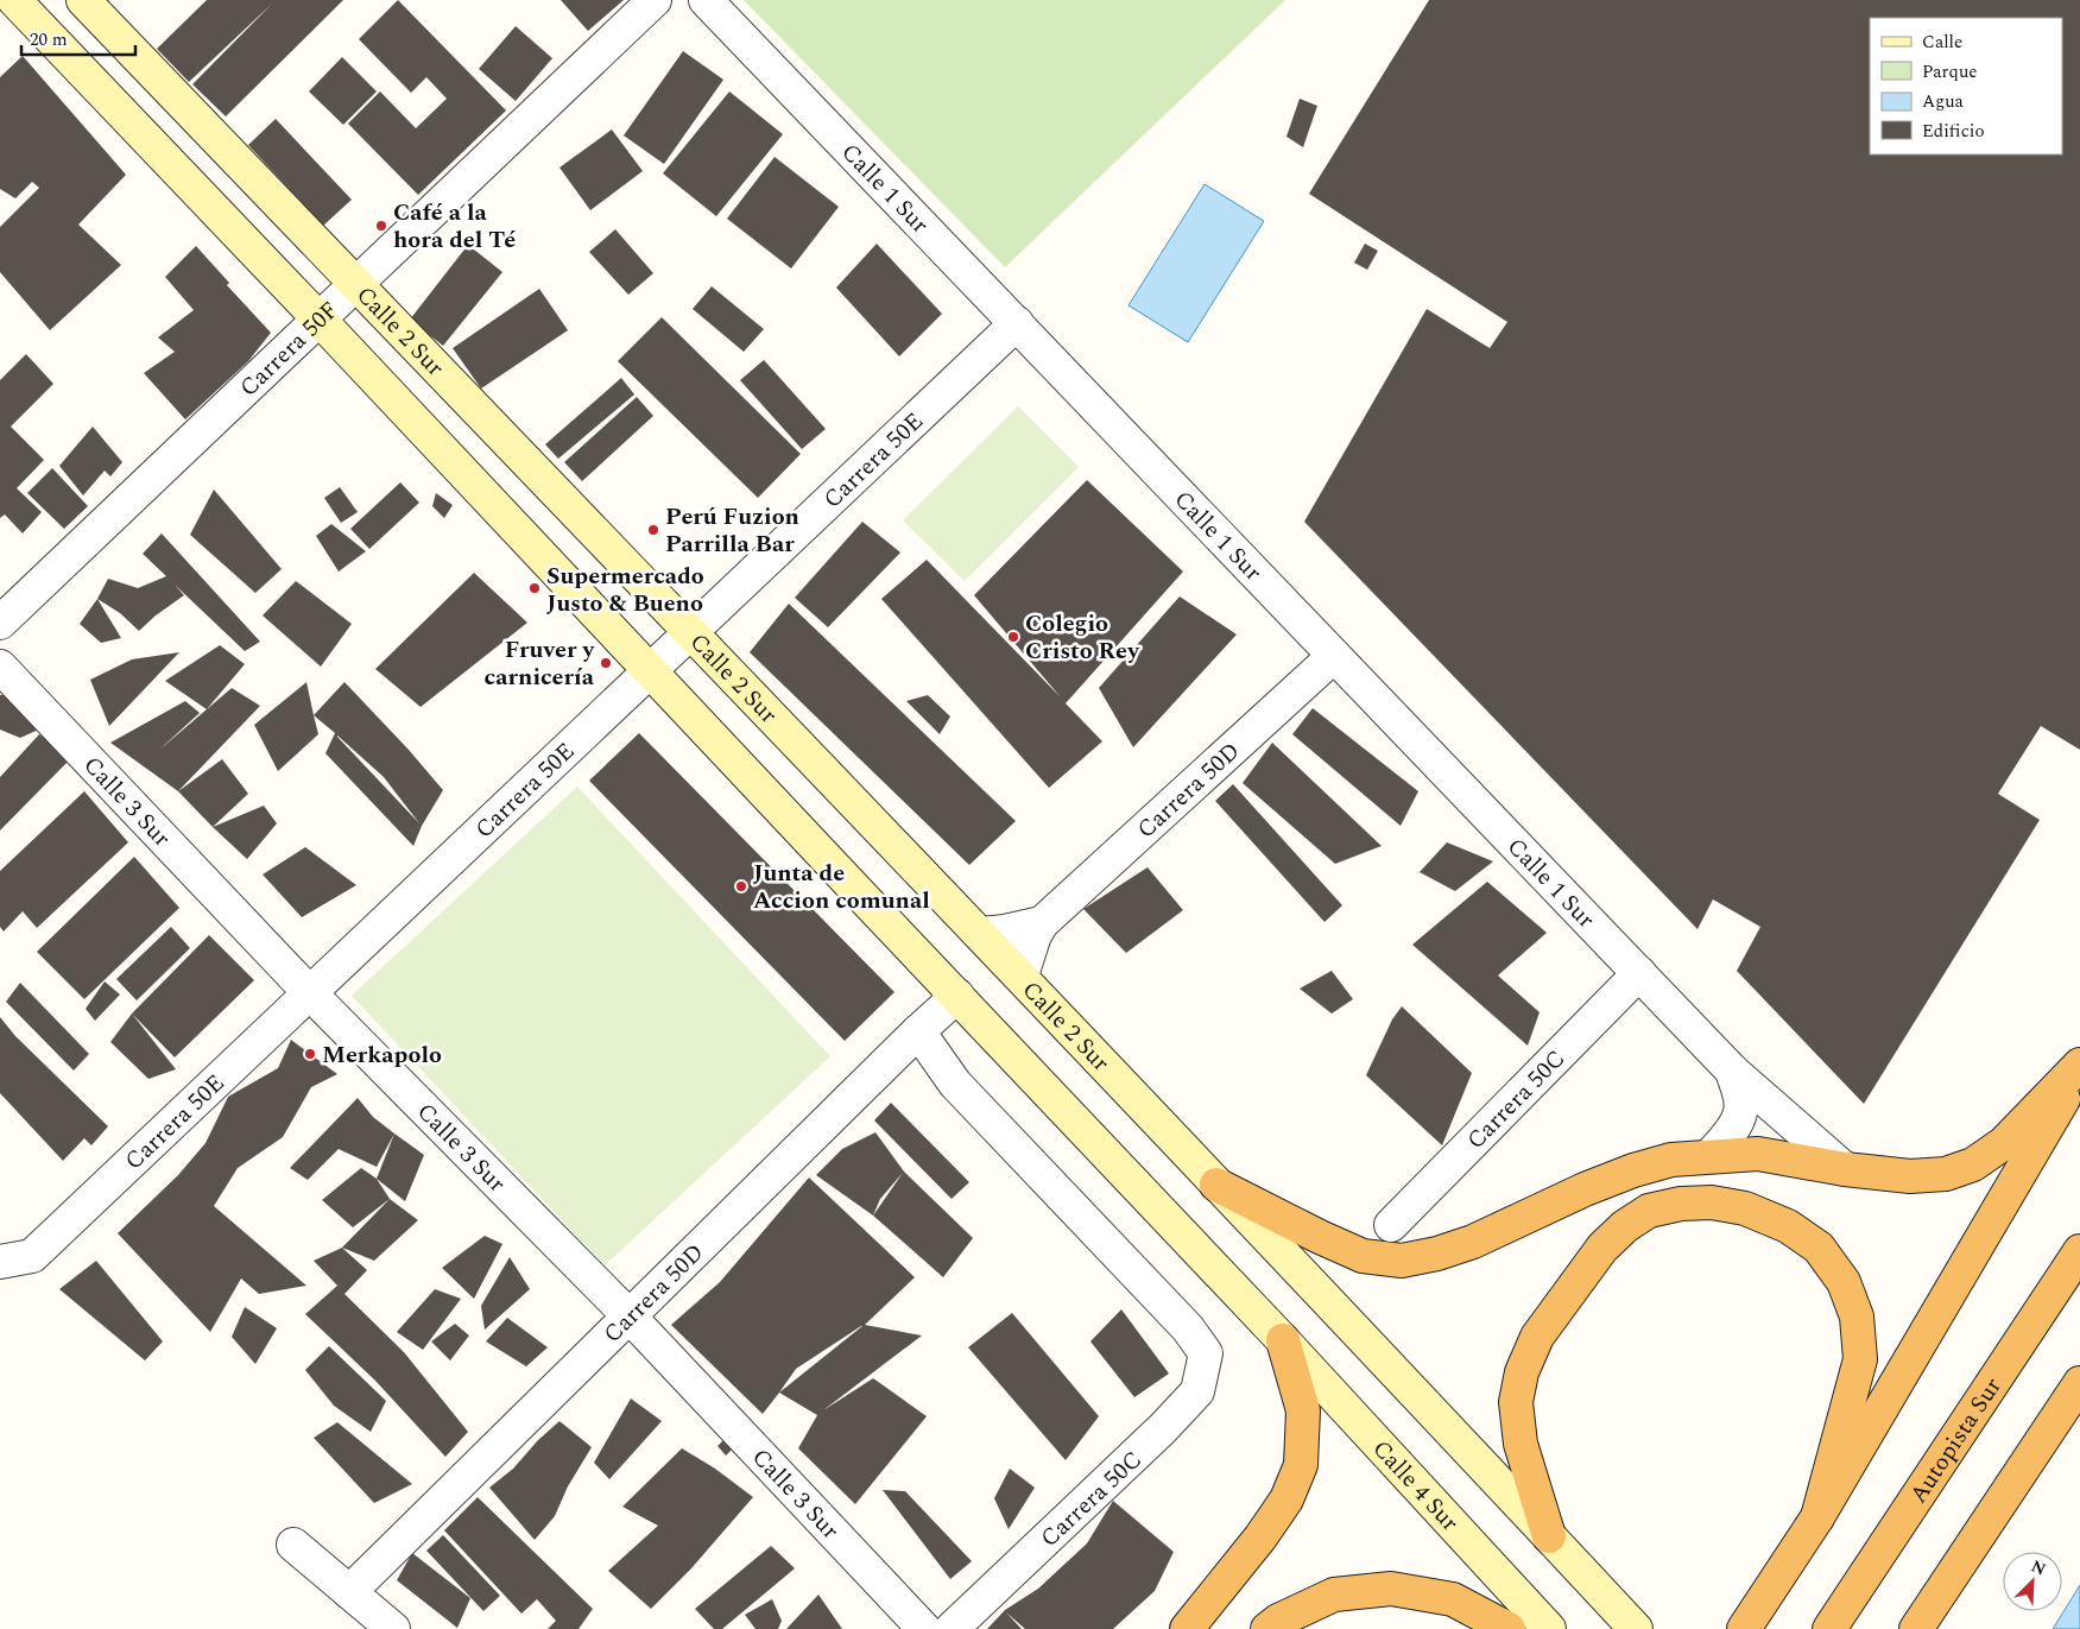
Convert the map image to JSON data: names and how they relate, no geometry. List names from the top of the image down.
{
  "streets": {
    "highway": ["Autopista Sur"],
    "main road": ["Calle 2 Sur", "Calle 4 Sur"],
    "street": [
      "Calle 1 Sur",
      "Carrera 50F",
      "Carrera 50E",
      "Carrera 50D",
      "Calle 3 Sur",
      "Carrera 50C"
    ]
  },
  "crossings": [
    ["Calle 1 Sur", "Carrera 50E"],
    ["Calle 1 Sur", "Carrera 50D"],
    ["Calle 1 Sur", "Carrera 50C"],
    ["Calle 2 Sur", "Carrera 50F"],
    ["Calle 2 Sur", "Carrera 50E"],
    ["Calle 2 Sur", "Carrera 50D"],
    ["Carrera 50E", "Calle 3 Sur"],
    ["Carrera 50D", "Calle 3 Sur"],
    ["Carrera 50D", "Carrera 50C"]
  ],
  "places": [
    "Café a la hora del Té",
    "Perú Fuzion Parrilla Bar",
    "Supermercado Justo & Bueno",
    "Colegio Cristo Rey",
    "Fruver y carnicería",
    "Junta de Accion comunal",
    "Merkapolo"
  ],
  "legend": [
    "Calle",
    "Parque",
    "Agua",
    "Edificio"
  ],
  "scale_bar": "20 m",
  "north": "top right"
}
